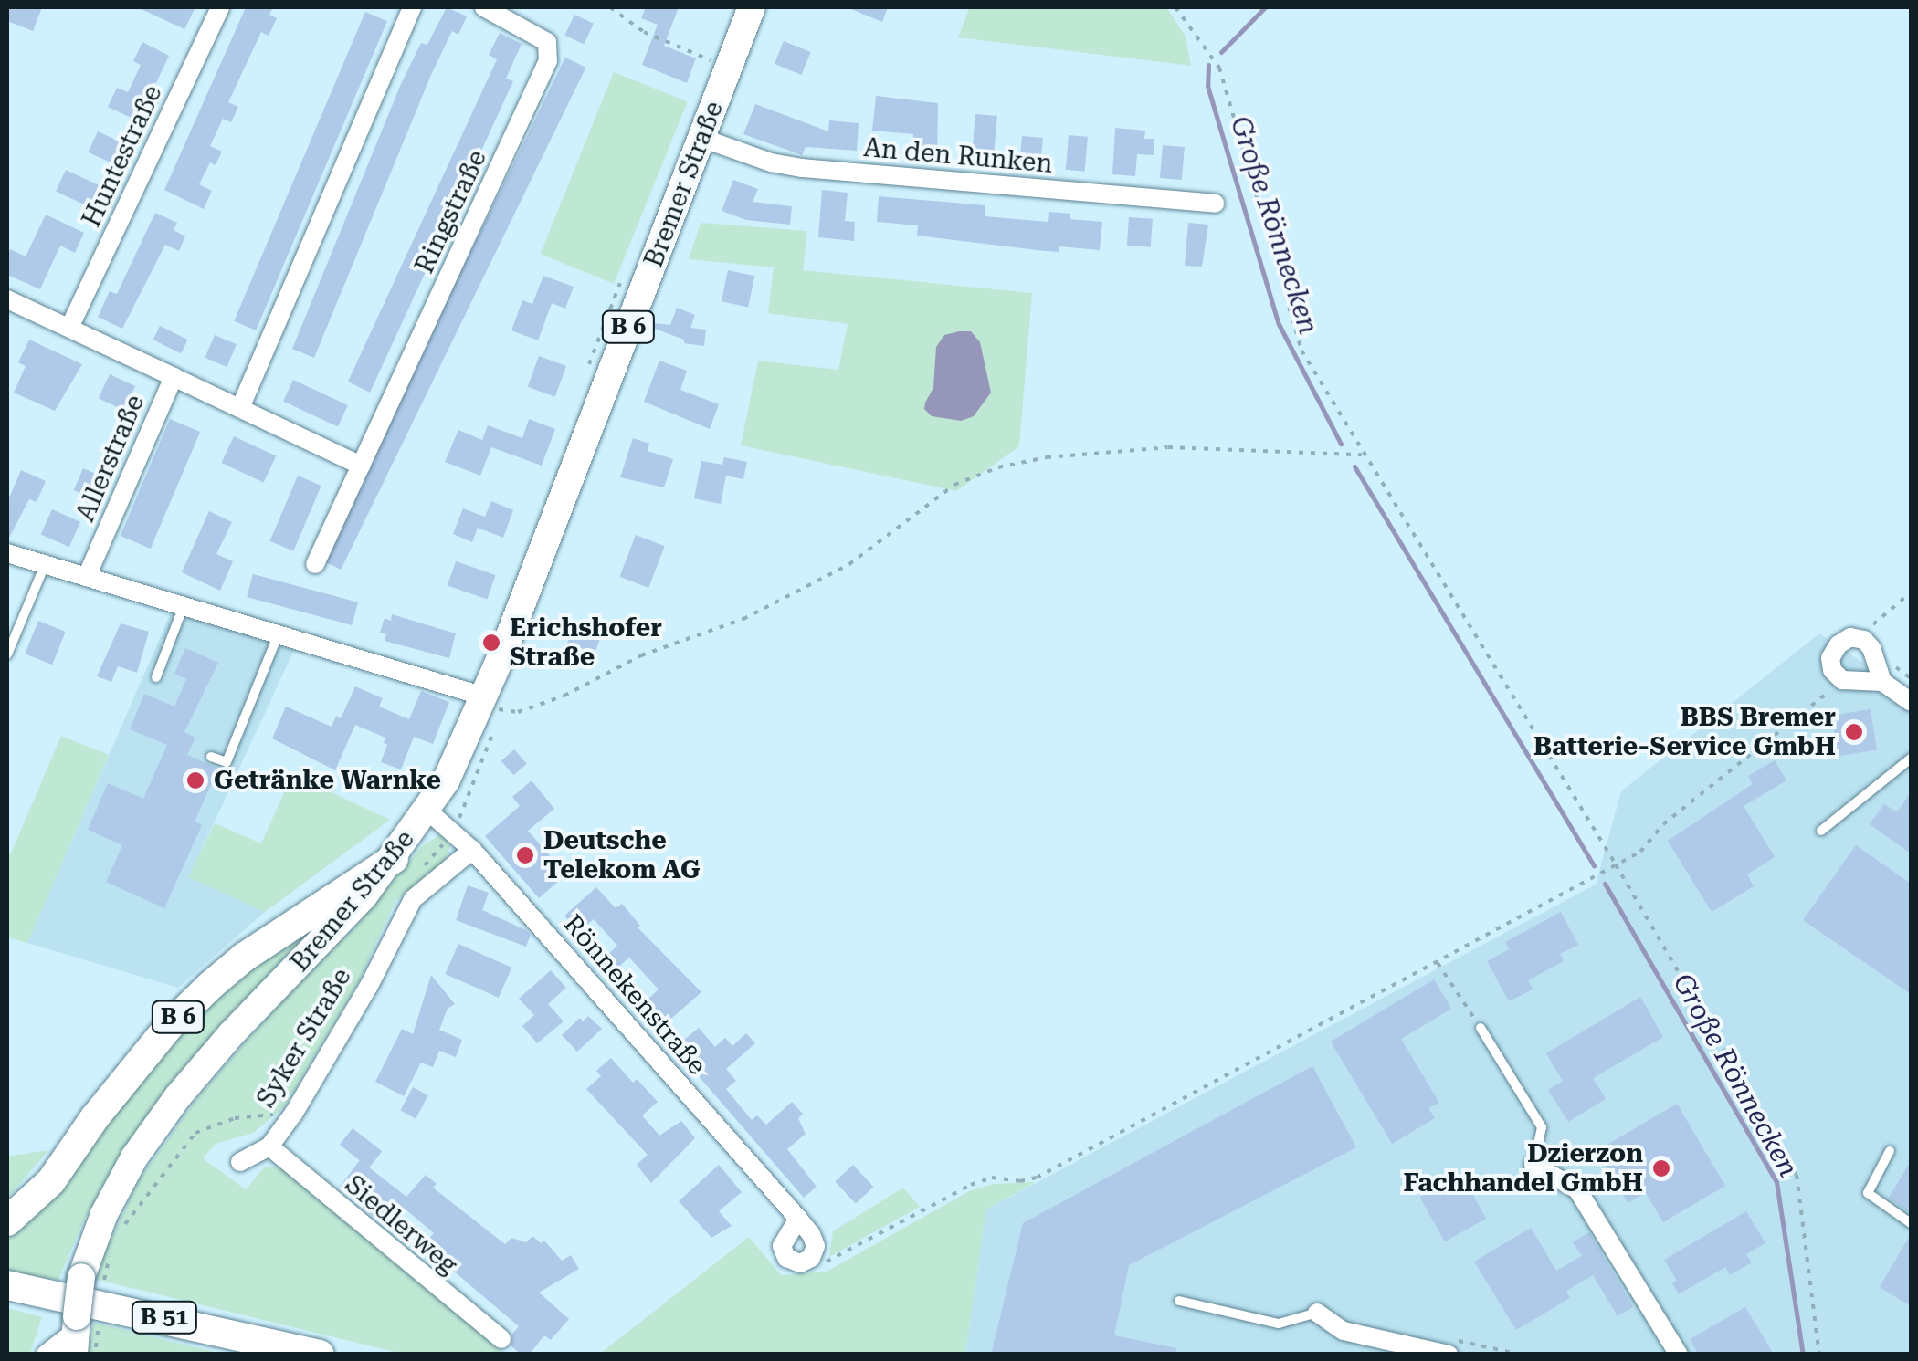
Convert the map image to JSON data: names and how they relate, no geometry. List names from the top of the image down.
{
  "streets": {
    "highway": ["B 6", "B 51"],
    "main road": ["Bremer Straße"],
    "street": [
      "Huntestraße",
      "An den Runken",
      "Ringstraße",
      "Allerstraße",
      "Rönnekenstraße",
      "Syker Straße",
      "Siedlerweg"
    ]
  },
  "crossings": [
    ["Huntestraße", "Allerstraße"],
    ["An den Runken", "Bremer Straße"],
    ["Bremer Straße", "B 6"],
    ["Bremer Straße", "Rönnekenstraße"],
    ["Rönnekenstraße", "Syker Straße"],
    ["Syker Straße", "Siedlerweg"]
  ],
  "water": ["Große Rönnecken"],
  "places": [
    "Erichshofer Straße",
    "BBS Bremer Batterie-Service GmbH",
    "Getränke Warnke",
    "Deutsche Telekom AG",
    "Dzierzon Fachhandel GmbH"
  ]
}
